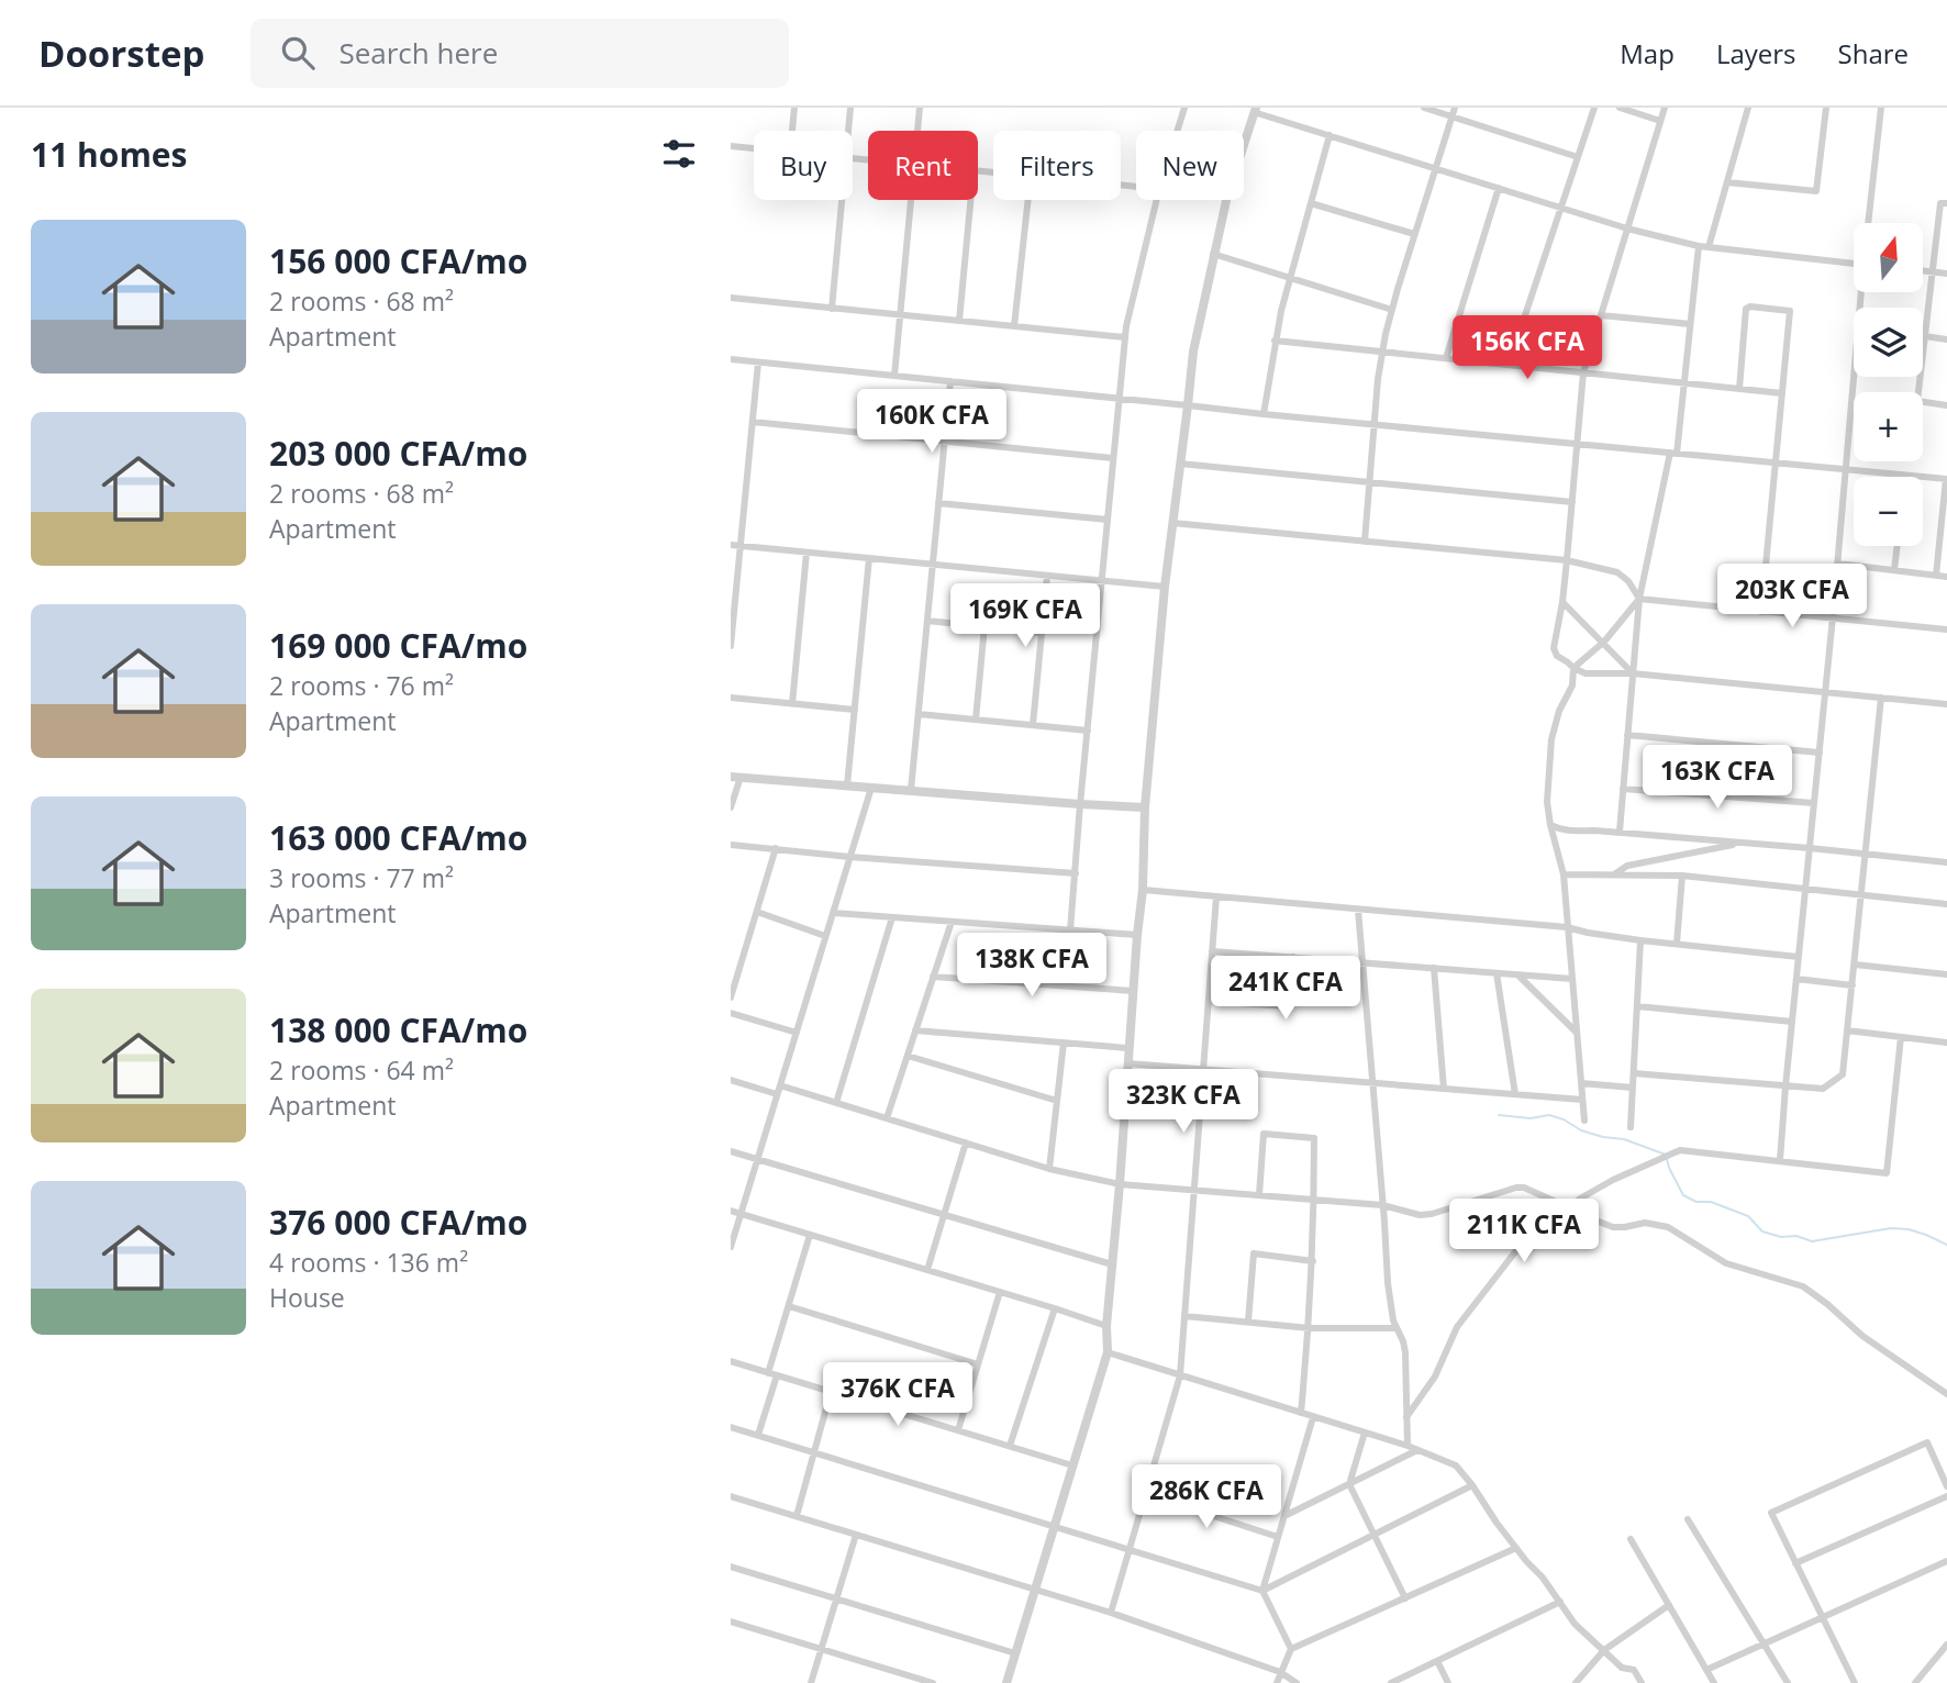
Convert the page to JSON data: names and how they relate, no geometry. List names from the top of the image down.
{
  "north": "top",
  "page": {
    "header": "Doorstep",
    "search": "Search here",
    "nav": ["Map", "Layers", "Share"],
    "heading": "11 homes",
    "chip": [
      "Buy",
      "Rent",
      "Filters",
      "New"
    ],
    "list": [
      {
        "name": "156 000 CFA/mo",
        "note": "2 rooms · 68 m² · Apartment"
      },
      {
        "name": "203 000 CFA/mo",
        "note": "2 rooms · 68 m² · Apartment"
      },
      {
        "name": "169 000 CFA/mo",
        "note": "2 rooms · 76 m² · Apartment"
      },
      {
        "name": "163 000 CFA/mo",
        "note": "3 rooms · 77 m² · Apartment"
      },
      {
        "name": "138 000 CFA/mo",
        "note": "2 rooms · 64 m² · Apartment"
      },
      {
        "name": "376 000 CFA/mo",
        "note": "4 rooms · 136 m² · House"
      }
    ],
    "map_buttons": ["+", "−"],
    "price": [
      "156K CFA",
      "160K CFA",
      "203K CFA",
      "169K CFA",
      "163K CFA",
      "138K CFA",
      "241K CFA",
      "323K CFA",
      "211K CFA",
      "376K CFA",
      "286K CFA"
    ]
  }
}
